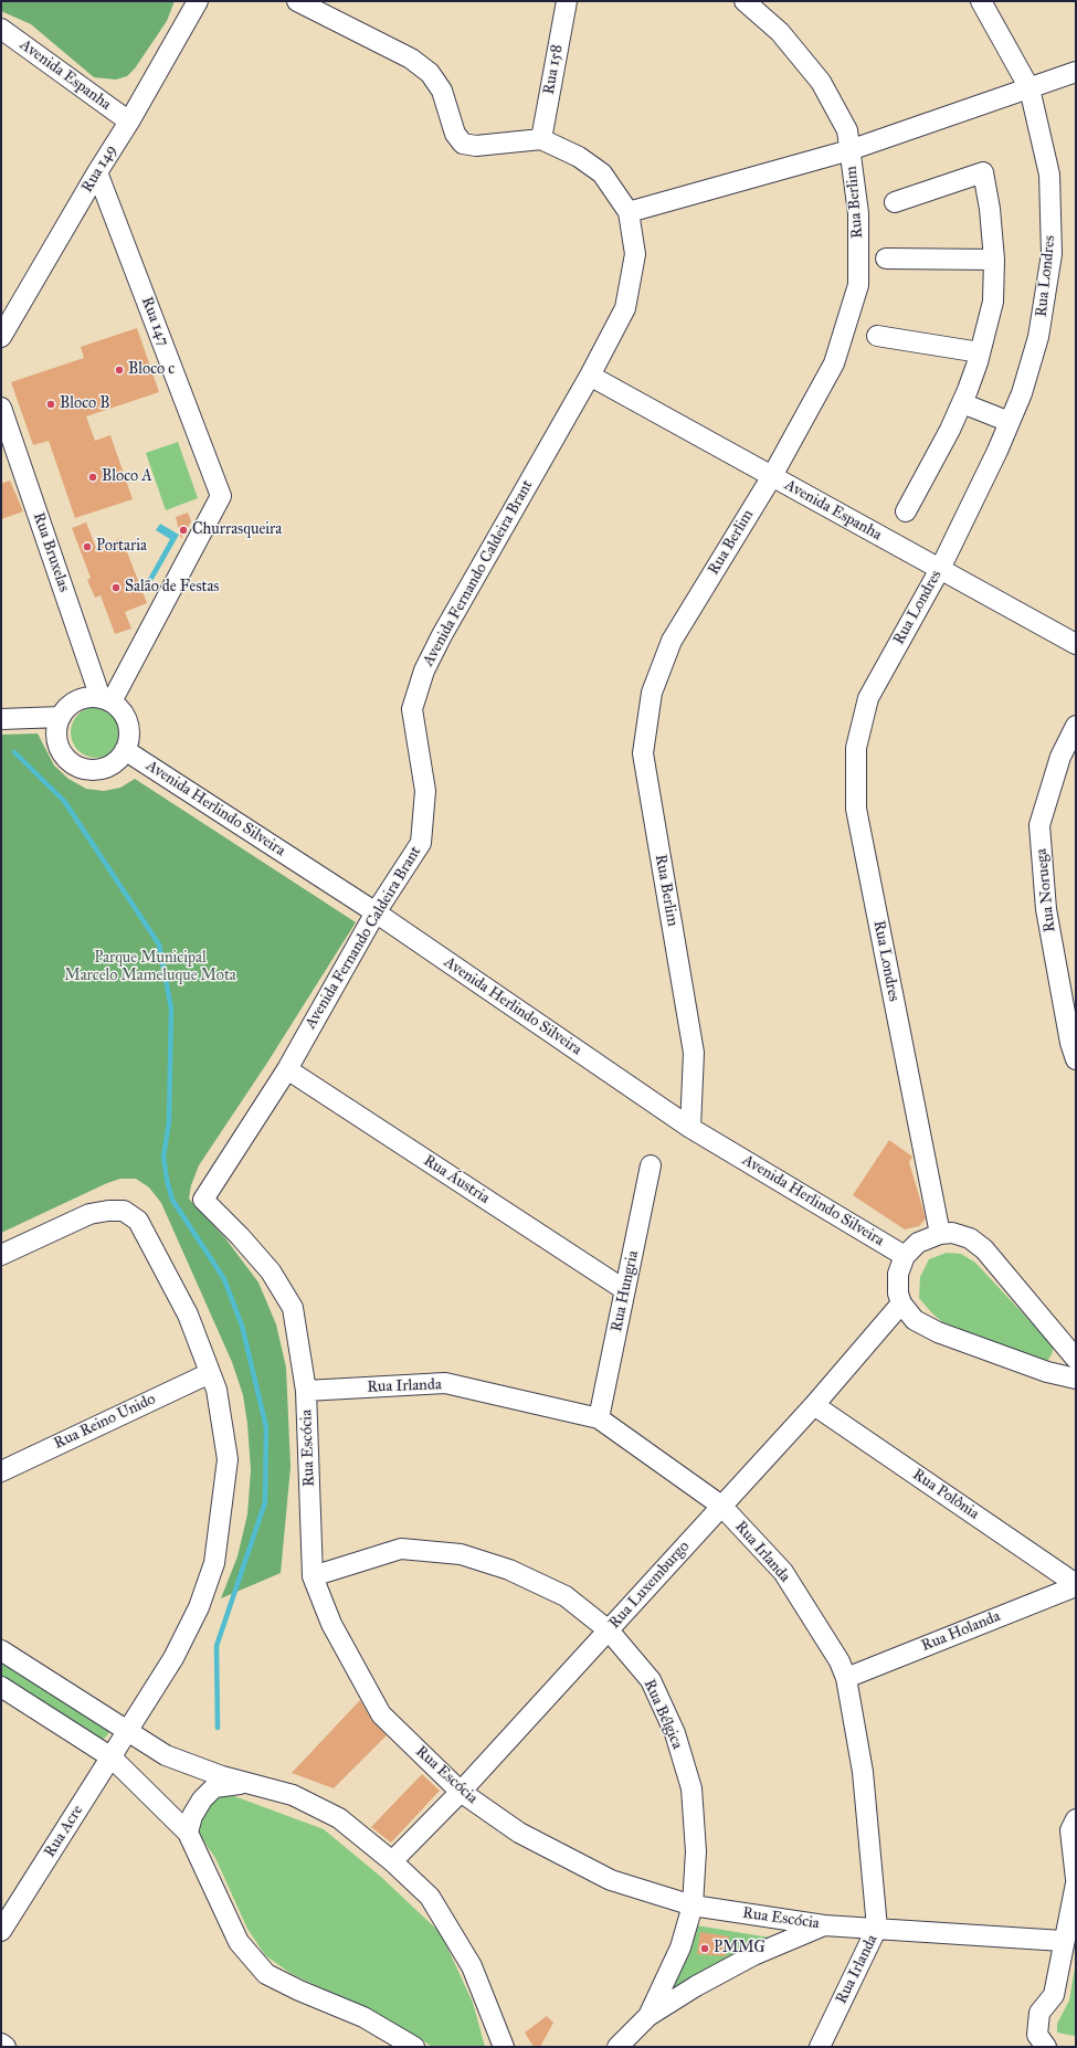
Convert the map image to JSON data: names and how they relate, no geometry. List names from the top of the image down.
{
  "streets": {
    "street": [
      "Rua 158",
      "Avenida Espanha",
      "Rua 149",
      "Rua Berlim",
      "Rua Londres",
      "Rua 147",
      "Rua Bruxelas",
      "Avenida Fernando Caldeira Brant",
      "Avenida Herlindo Silveira",
      "Rua Noruega",
      "Rua Áustria",
      "Rua Hungria",
      "Rua Irlanda",
      "Rua Reino Unido",
      "Rua Escócia",
      "Rua Polônia",
      "Rua Luxemburgo",
      "Rua Holanda",
      "Rua Bélgica",
      "Rua Acre"
    ]
  },
  "crossings": [
    ["Avenida Espanha", "Rua 149"],
    ["Avenida Espanha", "Rua Berlim"],
    ["Avenida Espanha", "Rua Londres"],
    ["Avenida Espanha", "Avenida Fernando Caldeira Brant"],
    ["Rua 149", "Rua 147"],
    ["Rua Berlim", "Avenida Herlindo Silveira"],
    ["Rua 147", "Rua Bruxelas"],
    ["Rua 147", "Avenida Herlindo Silveira"],
    ["Rua Bruxelas", "Avenida Herlindo Silveira"],
    ["Avenida Fernando Caldeira Brant", "Avenida Herlindo Silveira"],
    ["Avenida Fernando Caldeira Brant", "Rua Áustria"],
    ["Avenida Fernando Caldeira Brant", "Rua Escócia"],
    ["Rua Áustria", "Rua Hungria"],
    ["Rua Hungria", "Rua Irlanda"],
    ["Rua Irlanda", "Rua Escócia"],
    ["Rua Irlanda", "Rua Luxemburgo"],
    ["Rua Irlanda", "Rua Holanda"],
    ["Rua Reino Unido", "Rua Acre"],
    ["Rua Escócia", "Rua Luxemburgo"],
    ["Rua Escócia", "Rua Bélgica"],
    ["Rua Polônia", "Rua Luxemburgo"],
    ["Rua Polônia", "Rua Holanda"],
    ["Rua Luxemburgo", "Rua Bélgica"]
  ],
  "parks": ["Parque Municipal Marcelo Mameluque Mota"],
  "places": [
    "Bloco c",
    "Bloco B",
    "Bloco A",
    "Churrasqueira",
    "Portaria",
    "Salão de Festas",
    "PMMG"
  ]
}
